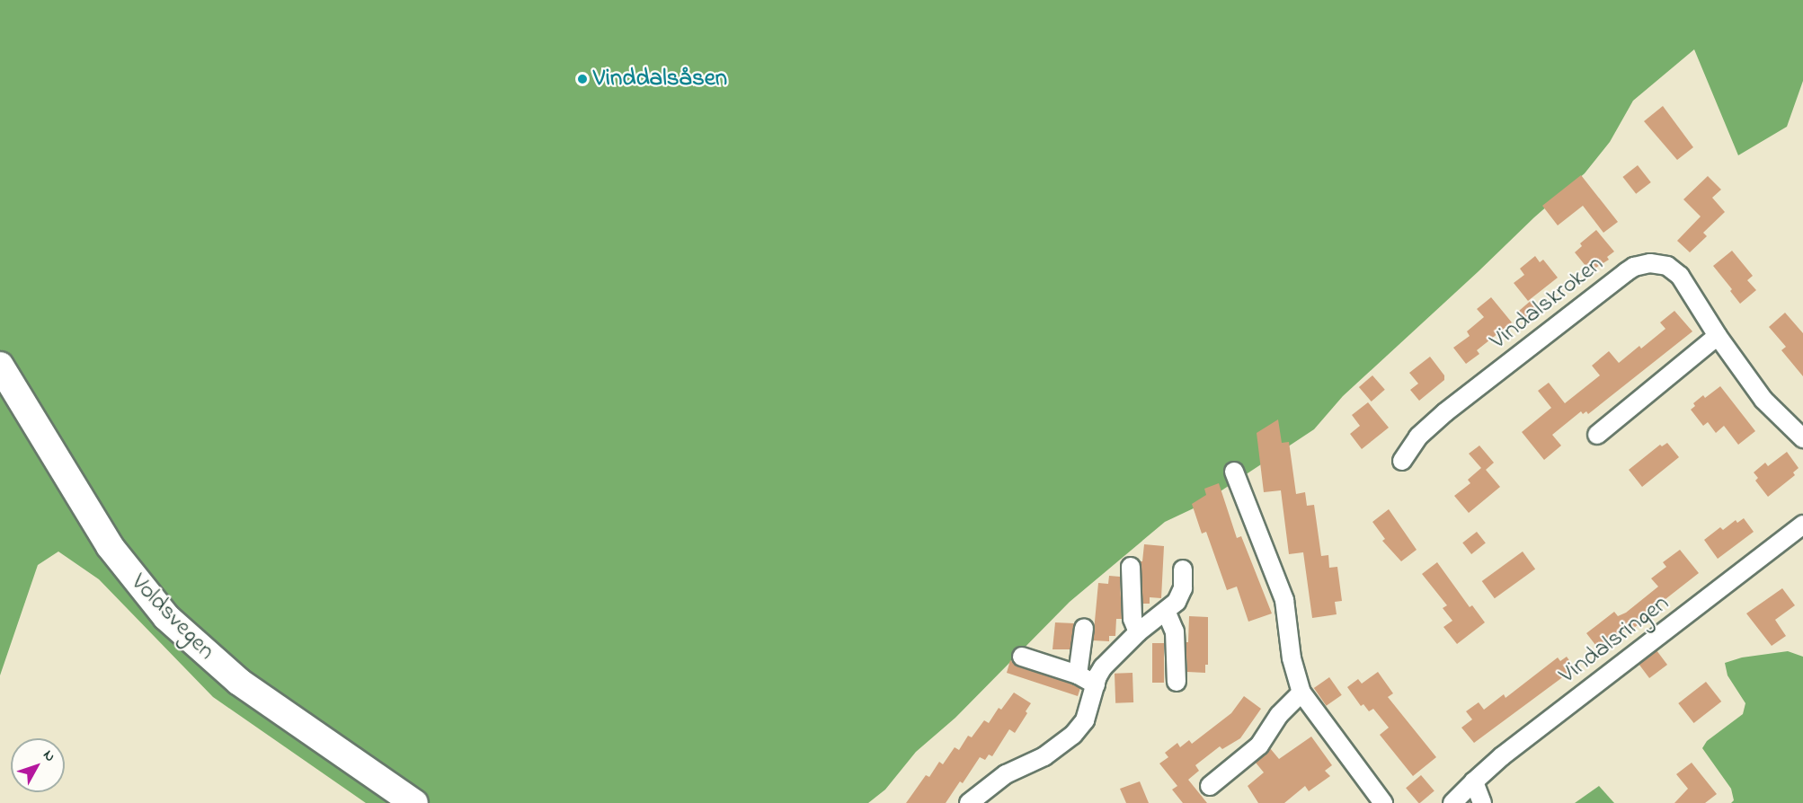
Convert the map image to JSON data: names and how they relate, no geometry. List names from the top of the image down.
{
  "streets": {
    "highway": ["Voldsvegen"],
    "street": ["Vindalskroken", "Vindalsringen"]
  },
  "places": ["Vinddalsåsen"],
  "north": "top right"
}
